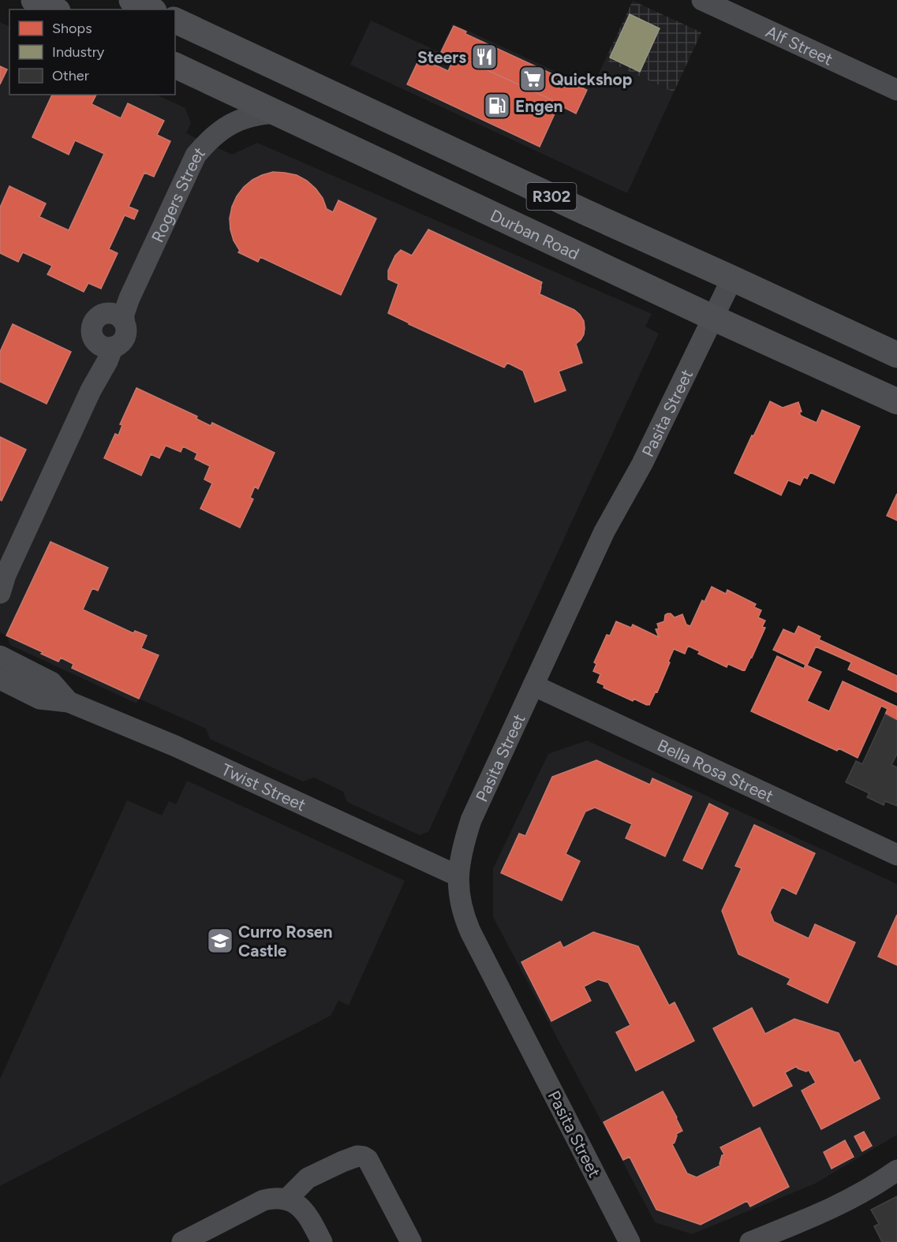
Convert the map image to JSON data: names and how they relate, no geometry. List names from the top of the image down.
{
  "streets": {
    "main road": ["R302", "Durban Road"],
    "street": [
      "Alf Street",
      "Rogers Street",
      "Pasita Street",
      "Bella Rosa Street",
      "Twist Street"
    ]
  },
  "crossings": [
    ["Rogers Street", "Durban Road"],
    ["R302", "Pasita Street"],
    ["Durban Road", "Pasita Street"],
    ["Pasita Street", "Bella Rosa Street"],
    ["Pasita Street", "Twist Street"]
  ],
  "places": {
    "restaurant": ["Steers"],
    "supermarket": ["Quickshop"],
    "fuel station": ["Engen"],
    "school or university": ["Curro Rosen Castle"]
  },
  "legend": ["Shops", "Industry", "Other"]
}
